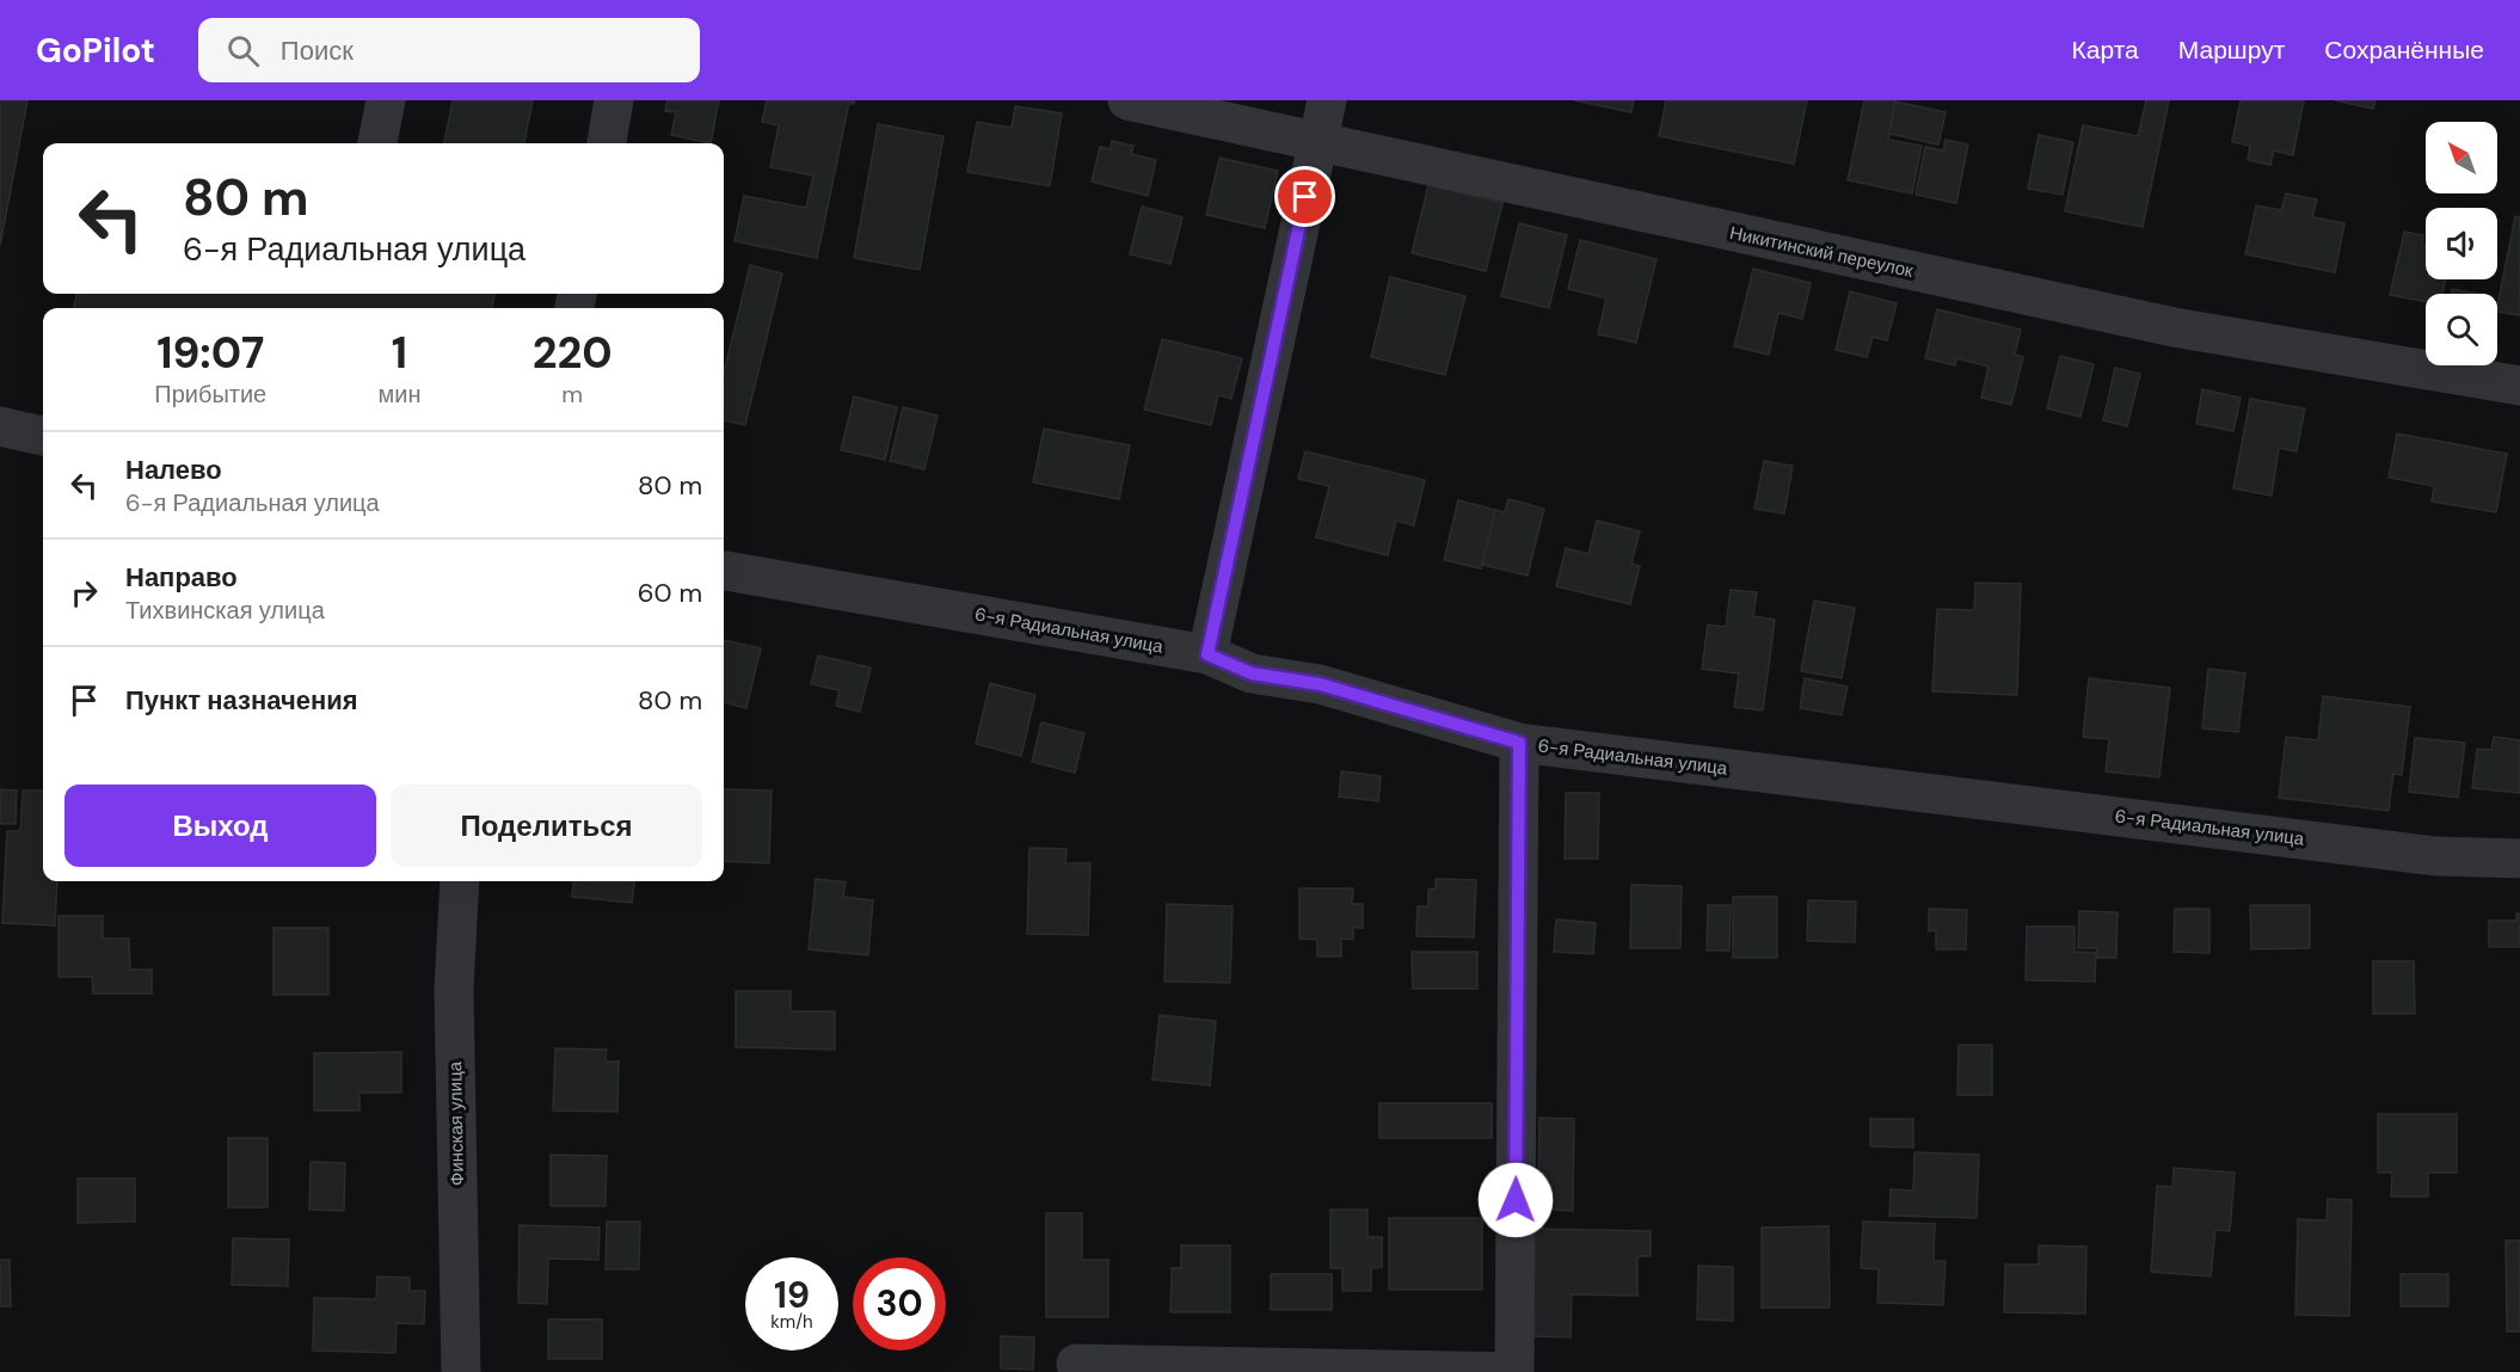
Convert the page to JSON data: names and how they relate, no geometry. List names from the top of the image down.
{
  "streets": {
    "street": ["Никитинский переулок", "6-я Радиальная улица", "Финская улица"]
  },
  "north": "top left",
  "page": {
    "header": "GoPilot",
    "search": "Поиск",
    "nav": ["Карта", "Маршрут", "Сохранённые"],
    "turn": ["80 m", "6-я Радиальная улица"],
    "eta": [
      "19:07",
      "Прибытие",
      "1",
      "мин",
      "220",
      "m"
    ],
    "list": [
      {
        "name": "Налево",
        "note": "6-я Радиальная улица",
        "value": "80 m"
      },
      {
        "name": "Направо",
        "note": "Тихвинская улица",
        "value": "60 m"
      },
      {
        "name": "Пункт назначения",
        "value": "80 m"
      }
    ],
    "buttons": ["Выход", "Поделиться"],
    "speed": "19 km/h",
    "limit": "30"
  }
}
